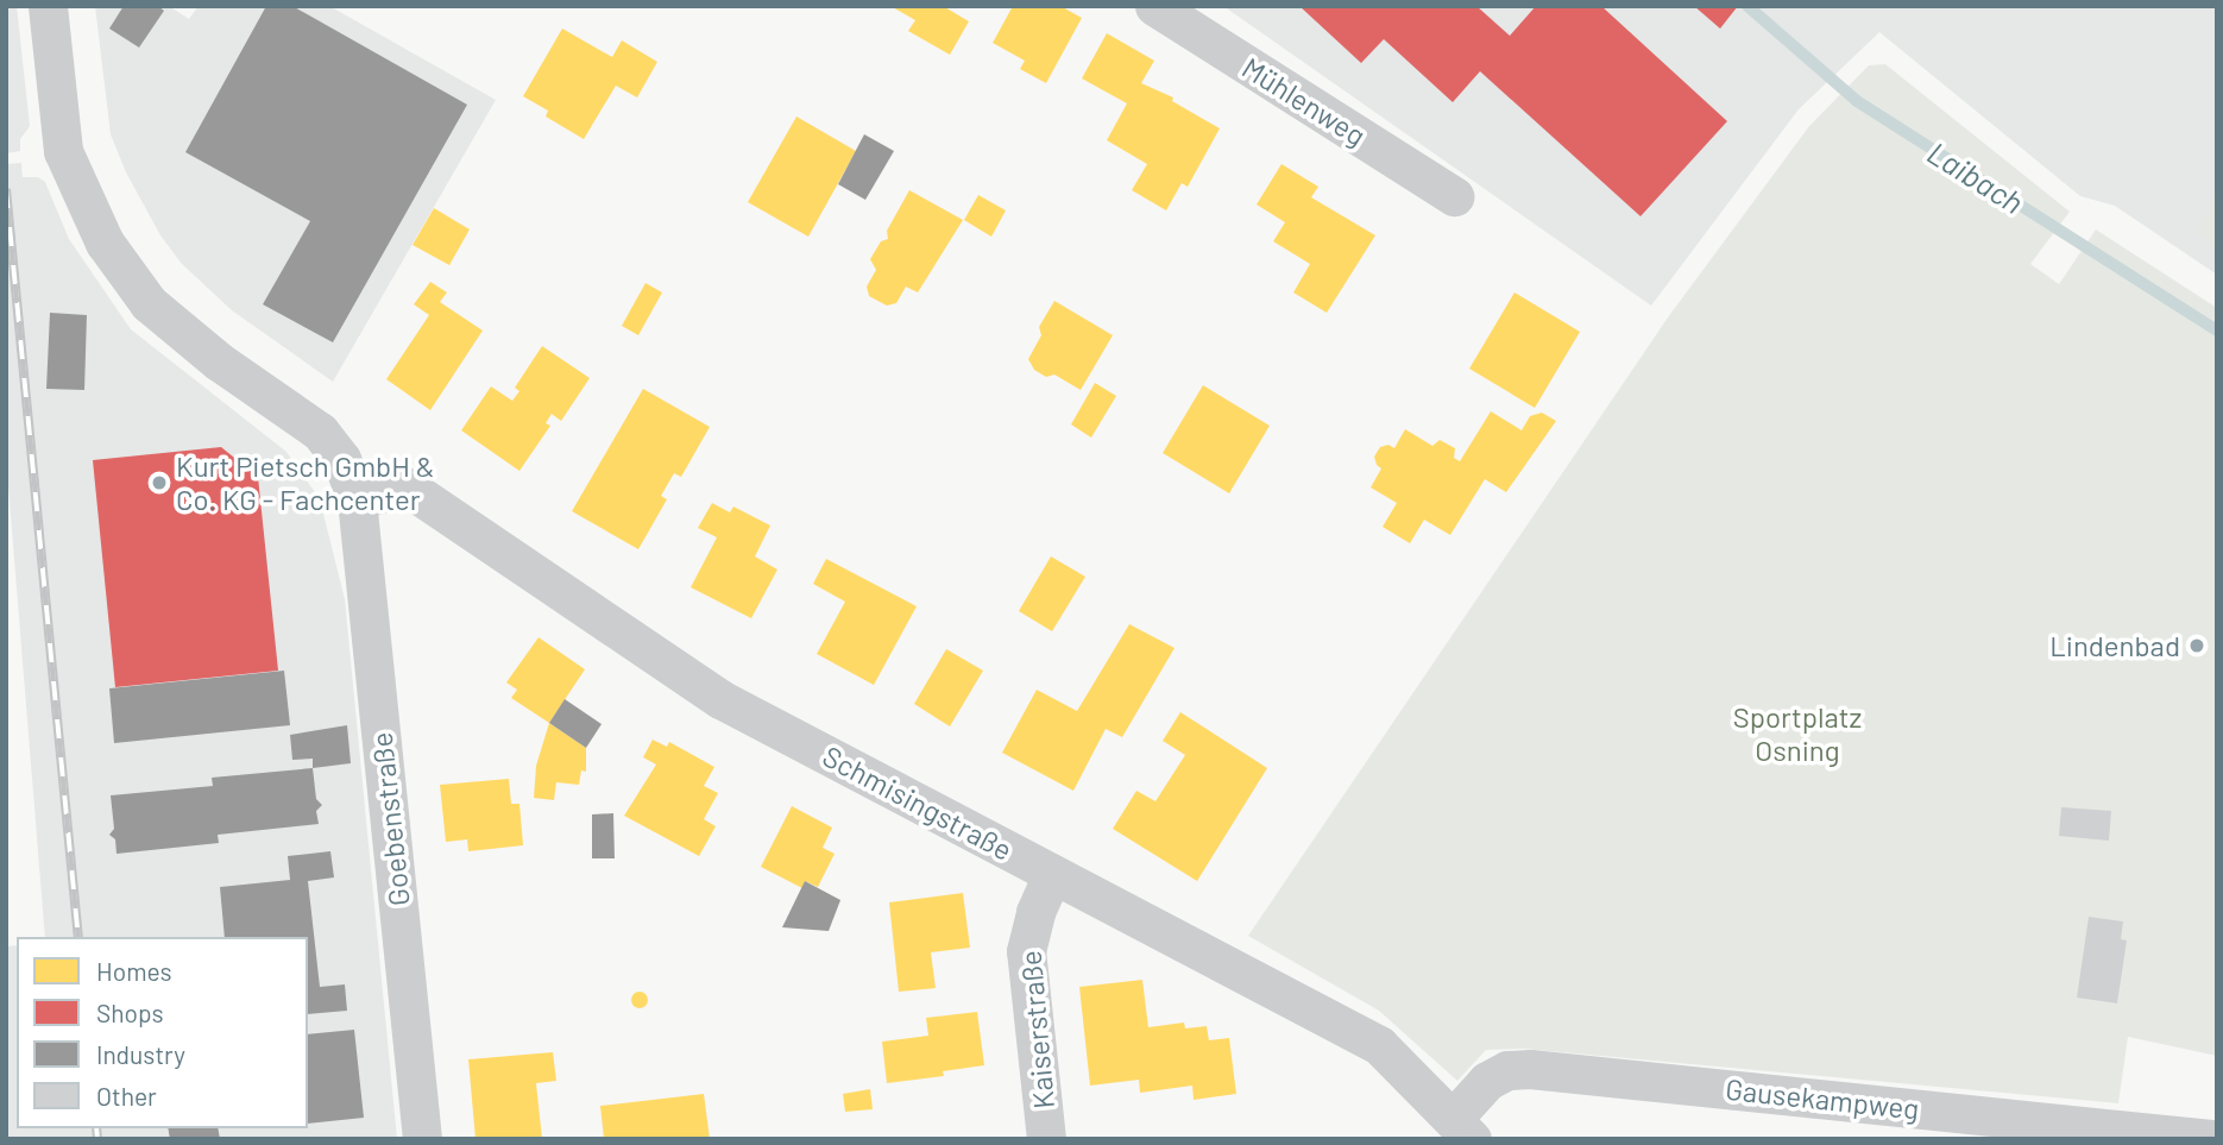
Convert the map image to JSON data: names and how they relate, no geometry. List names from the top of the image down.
{
  "streets": {
    "street": [
      "Mühlenweg",
      "Schmisingstraße",
      "Goebenstraße",
      "Kaiserstraße",
      "Gausekampweg"
    ]
  },
  "crossings": [
    ["Schmisingstraße", "Goebenstraße"],
    ["Schmisingstraße", "Kaiserstraße"],
    ["Schmisingstraße", "Gausekampweg"]
  ],
  "water": ["Laibach"],
  "parks": ["Sportplatz Osning"],
  "places": ["Kurt Pietsch GmbH & Co. KG - Fachcenter", "Lindenbad"],
  "legend": [
    "Homes",
    "Shops",
    "Industry",
    "Other"
  ]
}
